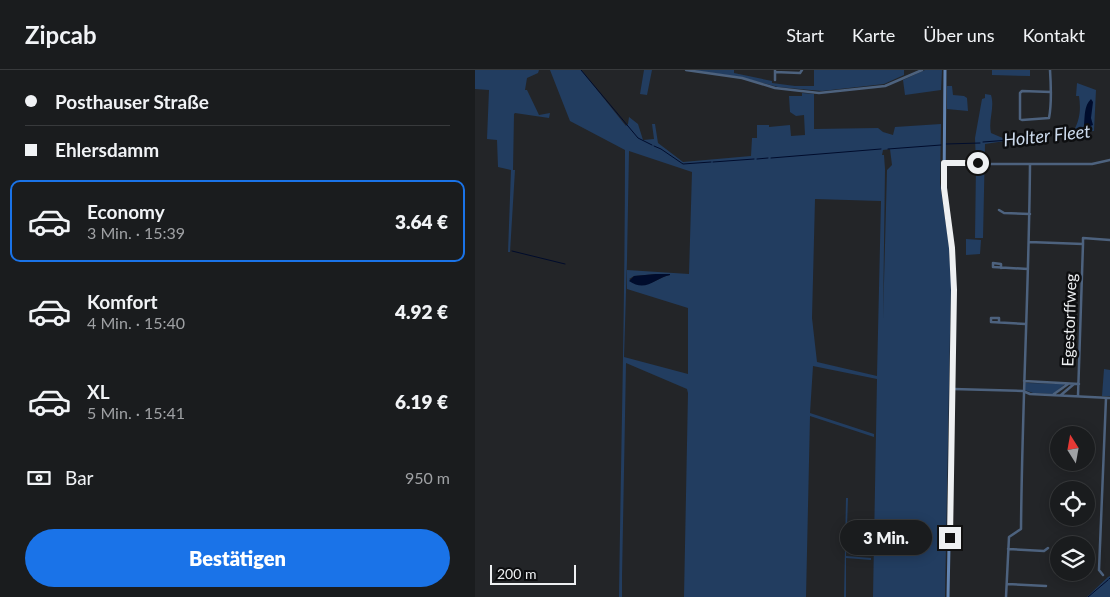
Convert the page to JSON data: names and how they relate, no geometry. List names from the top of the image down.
{
  "streets": {
    "street": ["Egestorffweg"]
  },
  "water": ["Holter Fleet"],
  "scale_bar": "200 m",
  "north": "top",
  "page": {
    "header": "Zipcab",
    "nav": [
      "Start",
      "Karte",
      "Über uns",
      "Kontakt"
    ],
    "banner": ["Posthauser Straße", "Ehlersdamm"],
    "list": [
      {
        "name": "Economy",
        "note": "3 Min. · 15:39",
        "value": "3.64 €"
      },
      {
        "name": "Komfort",
        "note": "4 Min. · 15:40",
        "value": "4.92 €"
      },
      {
        "name": "XL",
        "note": "5 Min. · 15:41",
        "value": "6.19 €"
      }
    ],
    "pay": ["Bar", "950 m"],
    "buttons": "Bestätigen",
    "bubble": "3 Min.",
    "scale": "200 m"
  }
}
